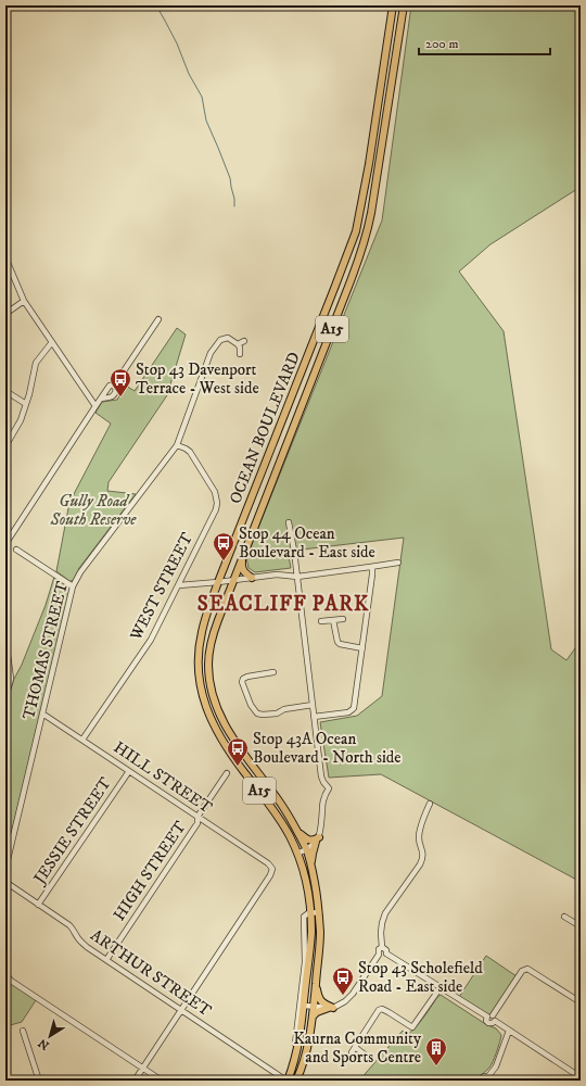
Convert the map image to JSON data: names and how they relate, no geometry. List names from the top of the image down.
{
  "streets": {
    "main road": ["A15", "OCEAN BOULEVARD"],
    "street": [
      "WEST STREET",
      "THOMAS STREET",
      "HILL STREET",
      "JESSIE STREET",
      "HIGH STREET",
      "ARTHUR STREET"
    ]
  },
  "crossings": [
    ["OCEAN BOULEVARD", "ARTHUR STREET"],
    ["WEST STREET", "THOMAS STREET"],
    ["WEST STREET", "HILL STREET"],
    ["THOMAS STREET", "HILL STREET"],
    ["HILL STREET", "JESSIE STREET"],
    ["HILL STREET", "HIGH STREET"],
    ["HILL STREET", "ARTHUR STREET"],
    ["JESSIE STREET", "ARTHUR STREET"],
    ["HIGH STREET", "ARTHUR STREET"]
  ],
  "districts": ["SEACLIFF PARK"],
  "parks": ["Gully Road South Reserve"],
  "places": {
    "bus stop": [
      "Stop 43 Davenport Terrace - West side",
      "Stop 44 Ocean Boulevard - East side",
      "Stop 43A Ocean Boulevard - North side",
      "Stop 43 Scholefield Road - East side"
    ],
    "building": ["Kaurna Community and Sports Centre"]
  },
  "scale_bar": "200 m",
  "north": "bottom left"
}
